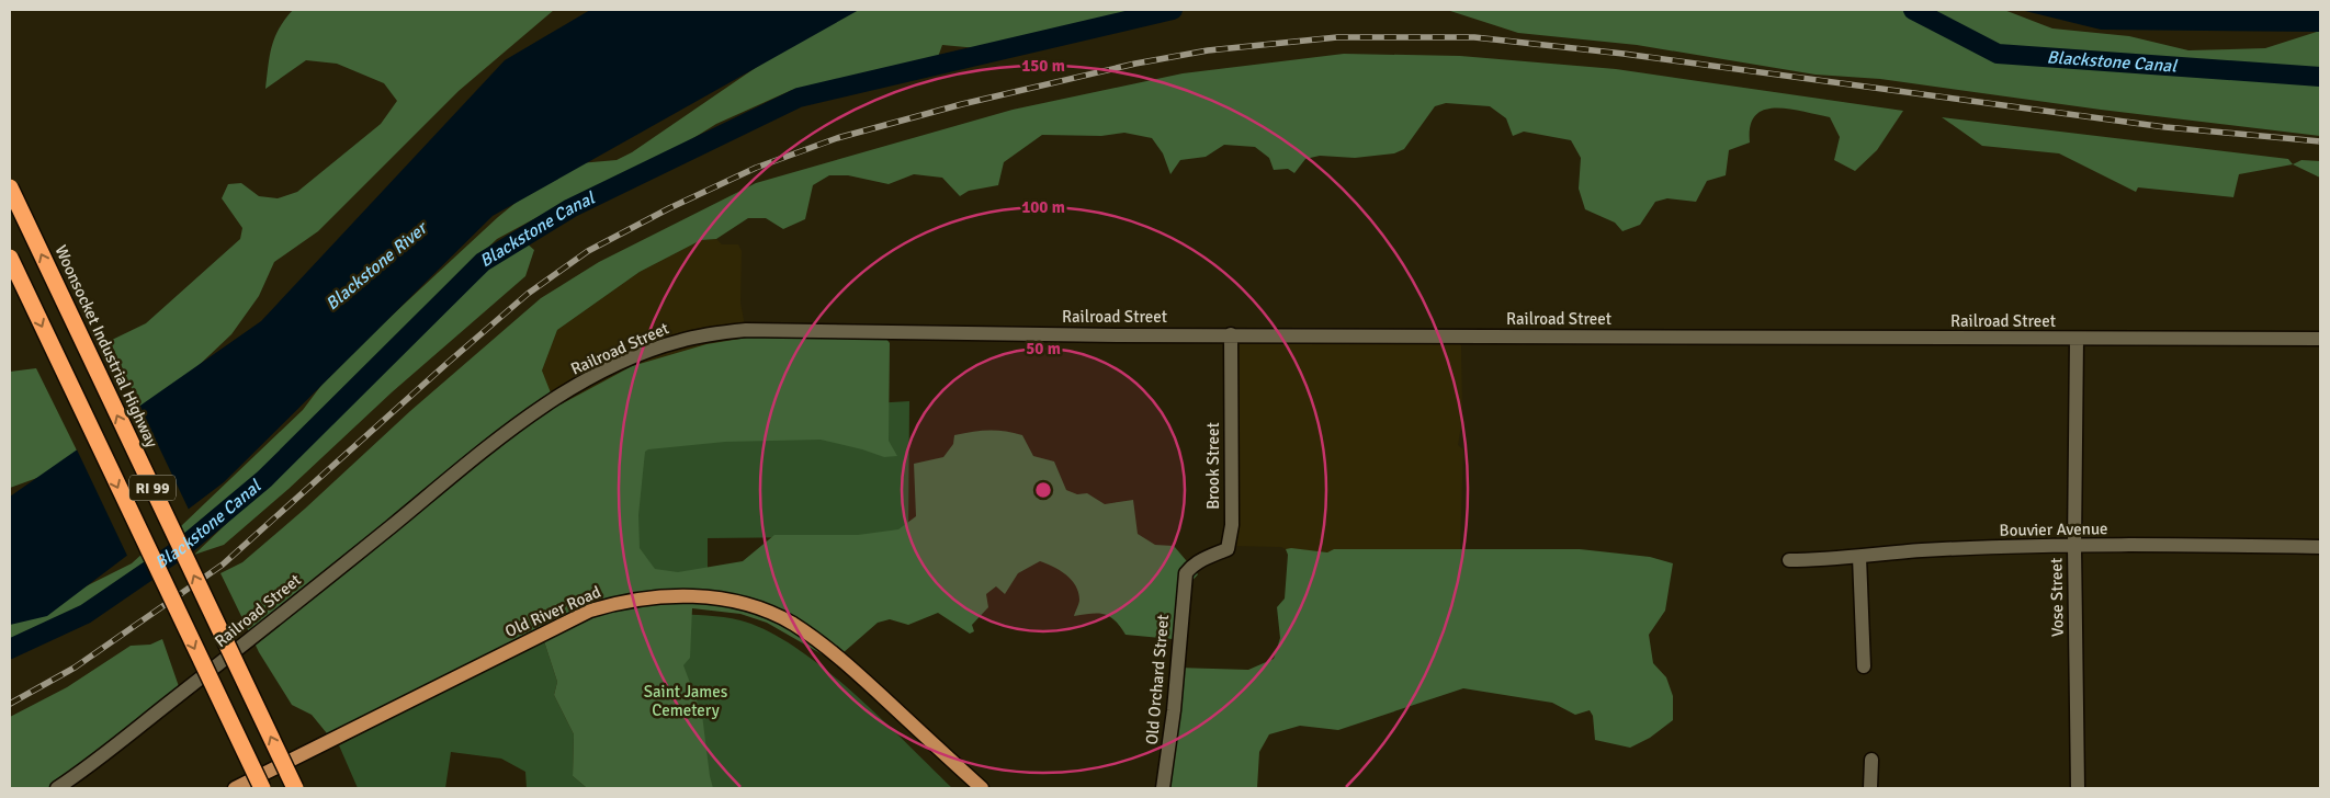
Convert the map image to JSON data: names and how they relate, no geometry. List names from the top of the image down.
{
  "streets": {
    "highway": ["Woonsocket Industrial Highway", "RI 99"],
    "main road": ["Old River Road"],
    "street": [
      "Railroad Street",
      "Brook Street",
      "Bouvier Avenue",
      "Vose Street",
      "Old Orchard Street"
    ]
  },
  "crossings": [
    ["Railroad Street", "Brook Street"],
    ["Railroad Street", "Vose Street"],
    ["Brook Street", "Old Orchard Street"],
    ["Bouvier Avenue", "Vose Street"]
  ],
  "water": ["Blackstone Canal", "Blackstone River"],
  "parks": ["Saint James Cemetery"],
  "rings": ["150 m", "100 m", "50 m"]
}
